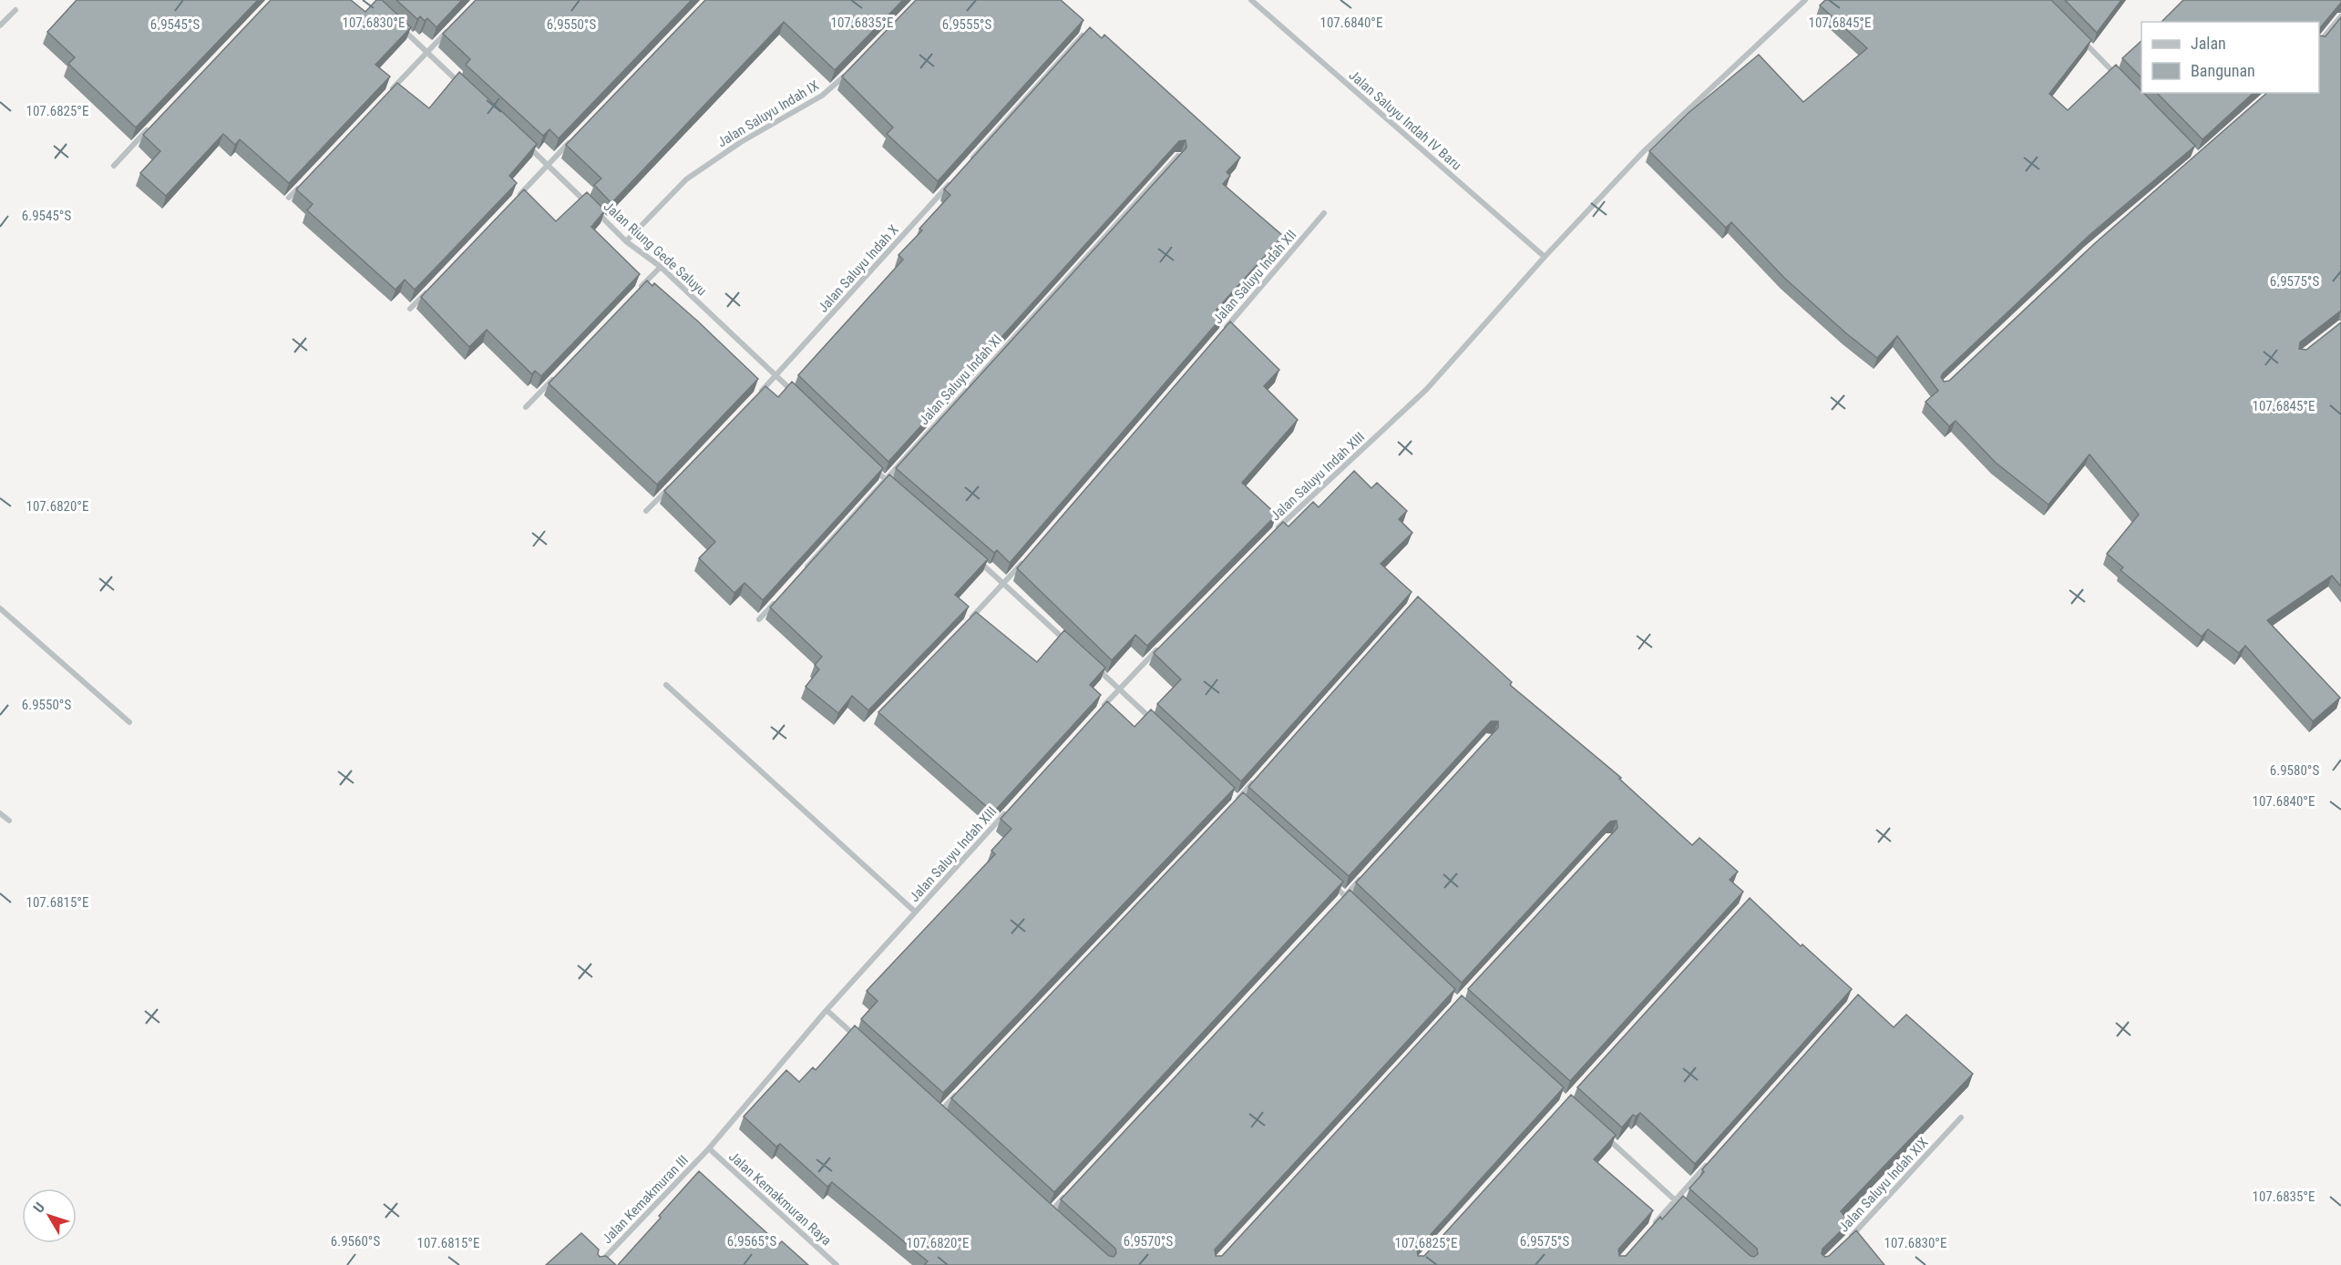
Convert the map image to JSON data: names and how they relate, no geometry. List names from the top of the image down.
{
  "streets": {
    "street": [
      "Jalan Saluyu Indah IX",
      "Jalan Saluyu Indah IV Baru",
      "Jalan Riung Gede Saluyu",
      "Jalan Saluyu Indah X",
      "Jalan Saluyu Indah XII",
      "Jalan Saluyu Indah XI",
      "Jalan Saluyu Indah XIII",
      "Jalan Saluyu Indah XIX",
      "Jalan Kemakmuran Raya",
      "Jalan Kemakmuran III"
    ]
  },
  "crossings": [
    ["Jalan Saluyu Indah IX", "Jalan Riung Gede Saluyu"],
    ["Jalan Saluyu Indah IV Baru", "Jalan Saluyu Indah XIII"],
    ["Jalan Riung Gede Saluyu", "Jalan Saluyu Indah X"],
    ["Jalan Saluyu Indah XIII", "Jalan Kemakmuran Raya"],
    ["Jalan Saluyu Indah XIII", "Jalan Kemakmuran III"],
    ["Jalan Kemakmuran Raya", "Jalan Kemakmuran III"]
  ],
  "legend": ["Jalan", "Bangunan"],
  "north": "top left",
  "coordinates": [
    "107.6830°E",
    "107.6835°E",
    "107.6840°E",
    "107.6845°E",
    "6.9545°S",
    "6.9550°S",
    "6.9555°S",
    "107.6825°E",
    "6.9575°S",
    "107.6820°E",
    "6.9580°S",
    "107.6815°E",
    "6.9560°S",
    "6.9565°S",
    "6.9570°S"
  ]
}
